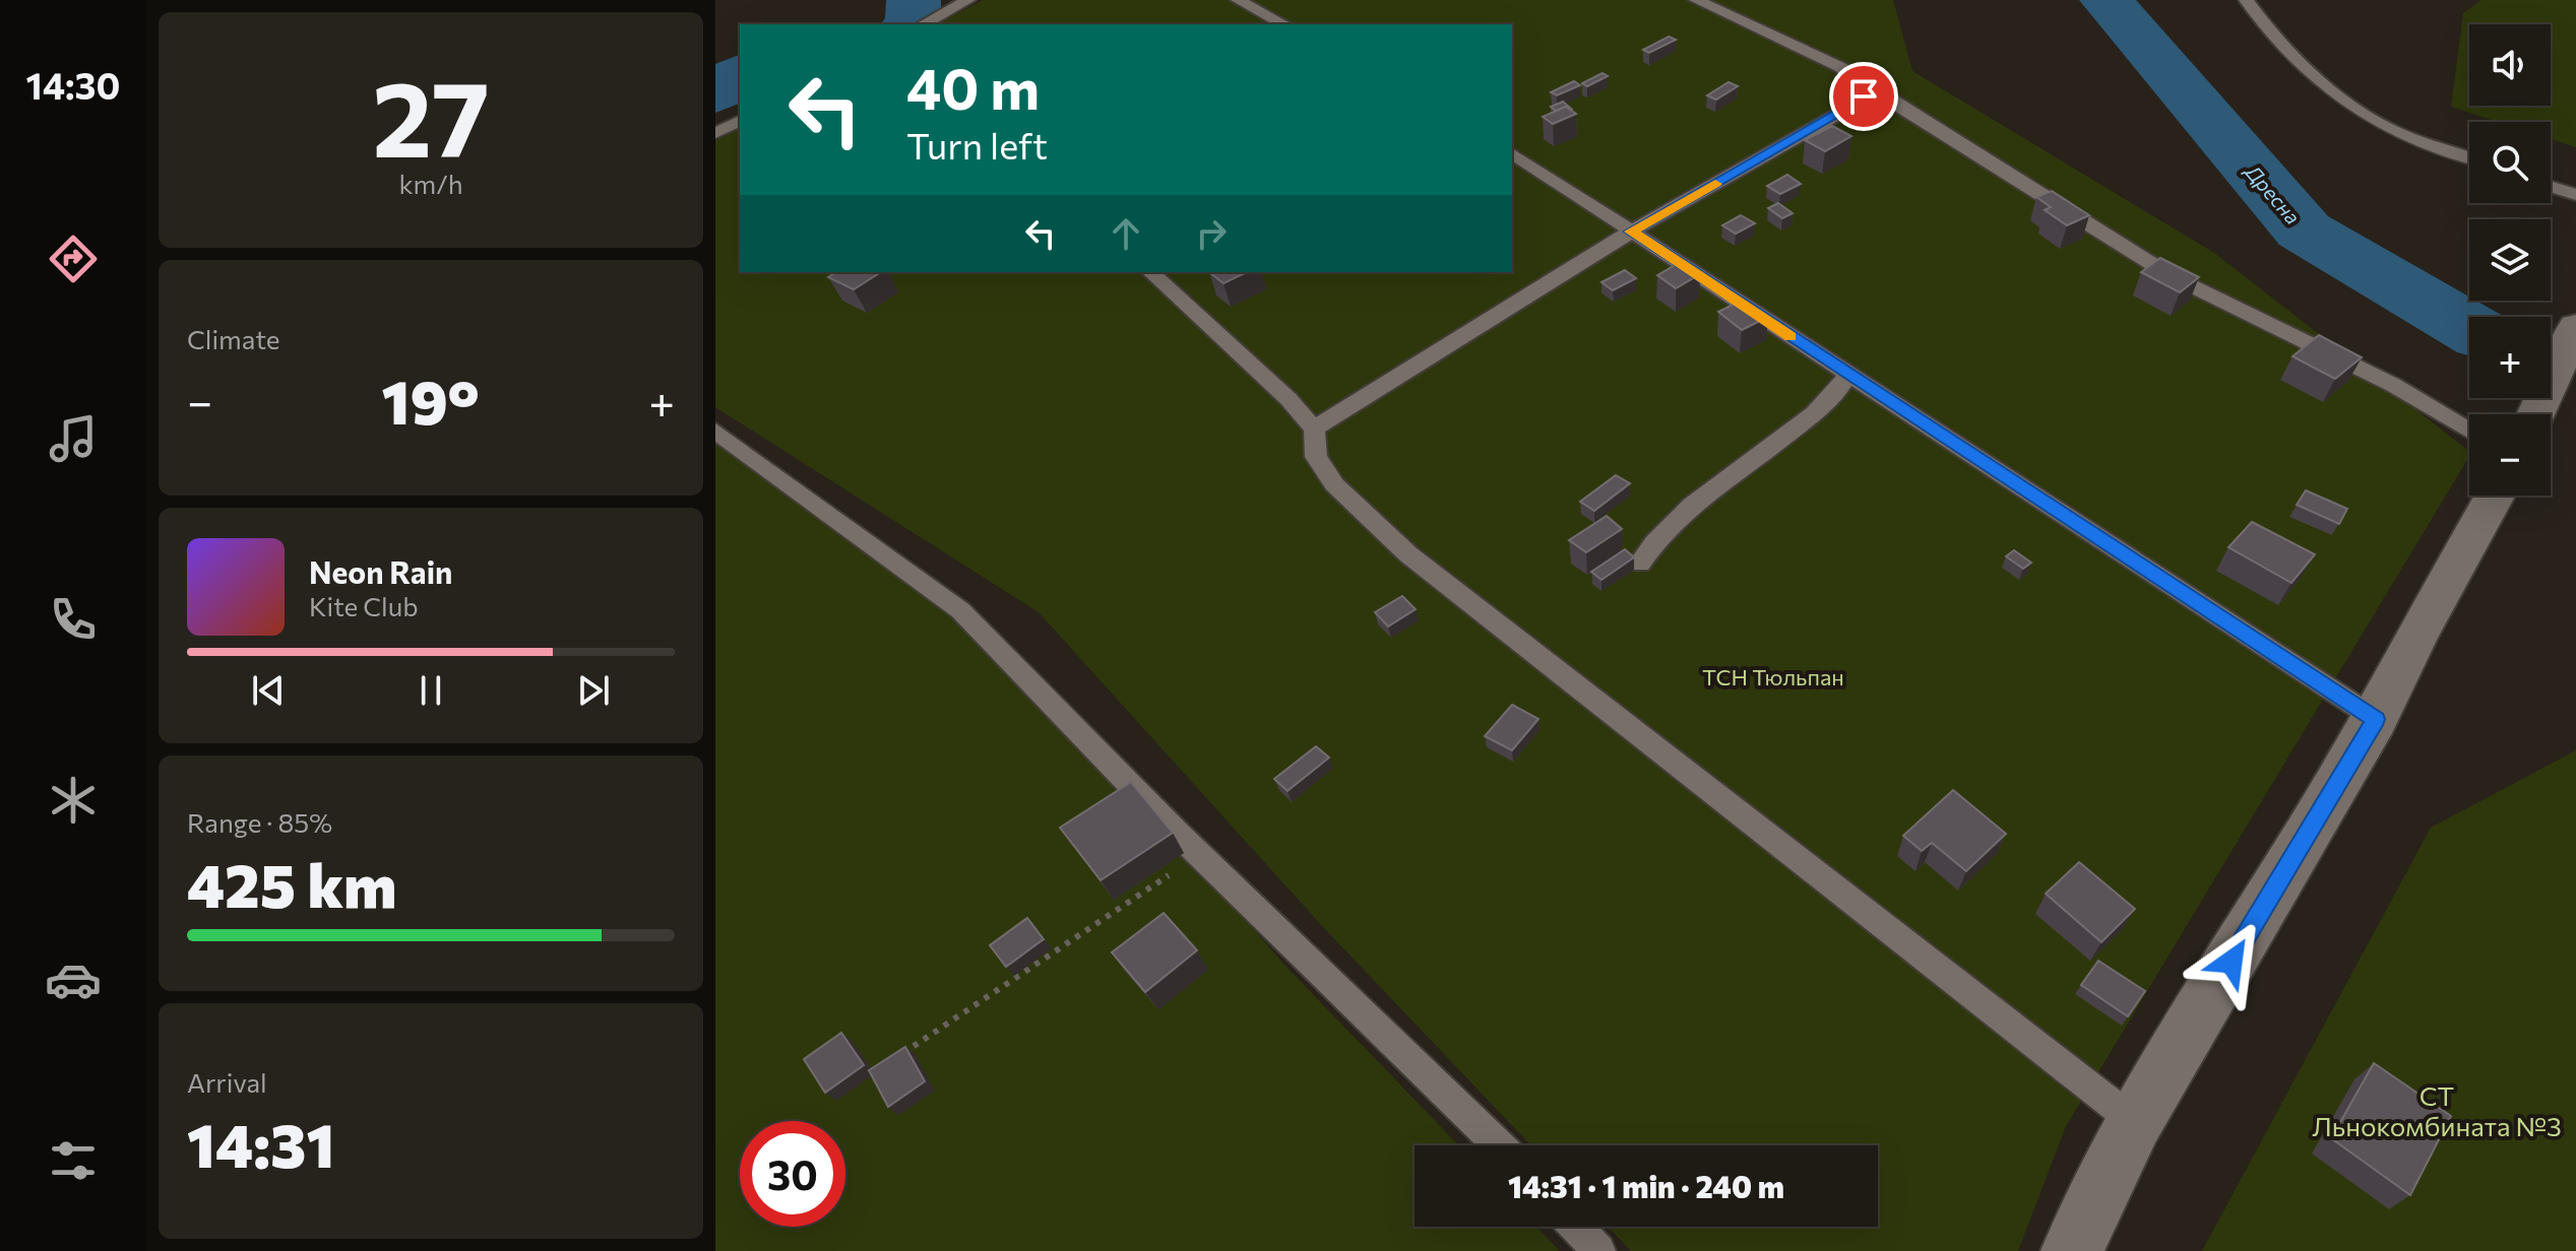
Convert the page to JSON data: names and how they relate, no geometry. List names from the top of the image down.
{
  "water": ["Дресна"],
  "parks": ["ТСН Тюльпан", "СТ Льнокомбината №3"],
  "page": {
    "tabs": "14:30",
    "tile": [
      ["27", "km/h"],
      "Climate",
      ["Range · 85%", "425 km"],
      ["Arrival", "14:31"]
    ],
    "map_buttons": ["+", "−"],
    "turn": ["40 m", "Turn left"],
    "heat": ["−", "19°", "+"],
    "song": ["Neon Rain", "Kite Club"],
    "limit": "30",
    "trip": "14:31 · 1 min · 240 m"
  }
}
